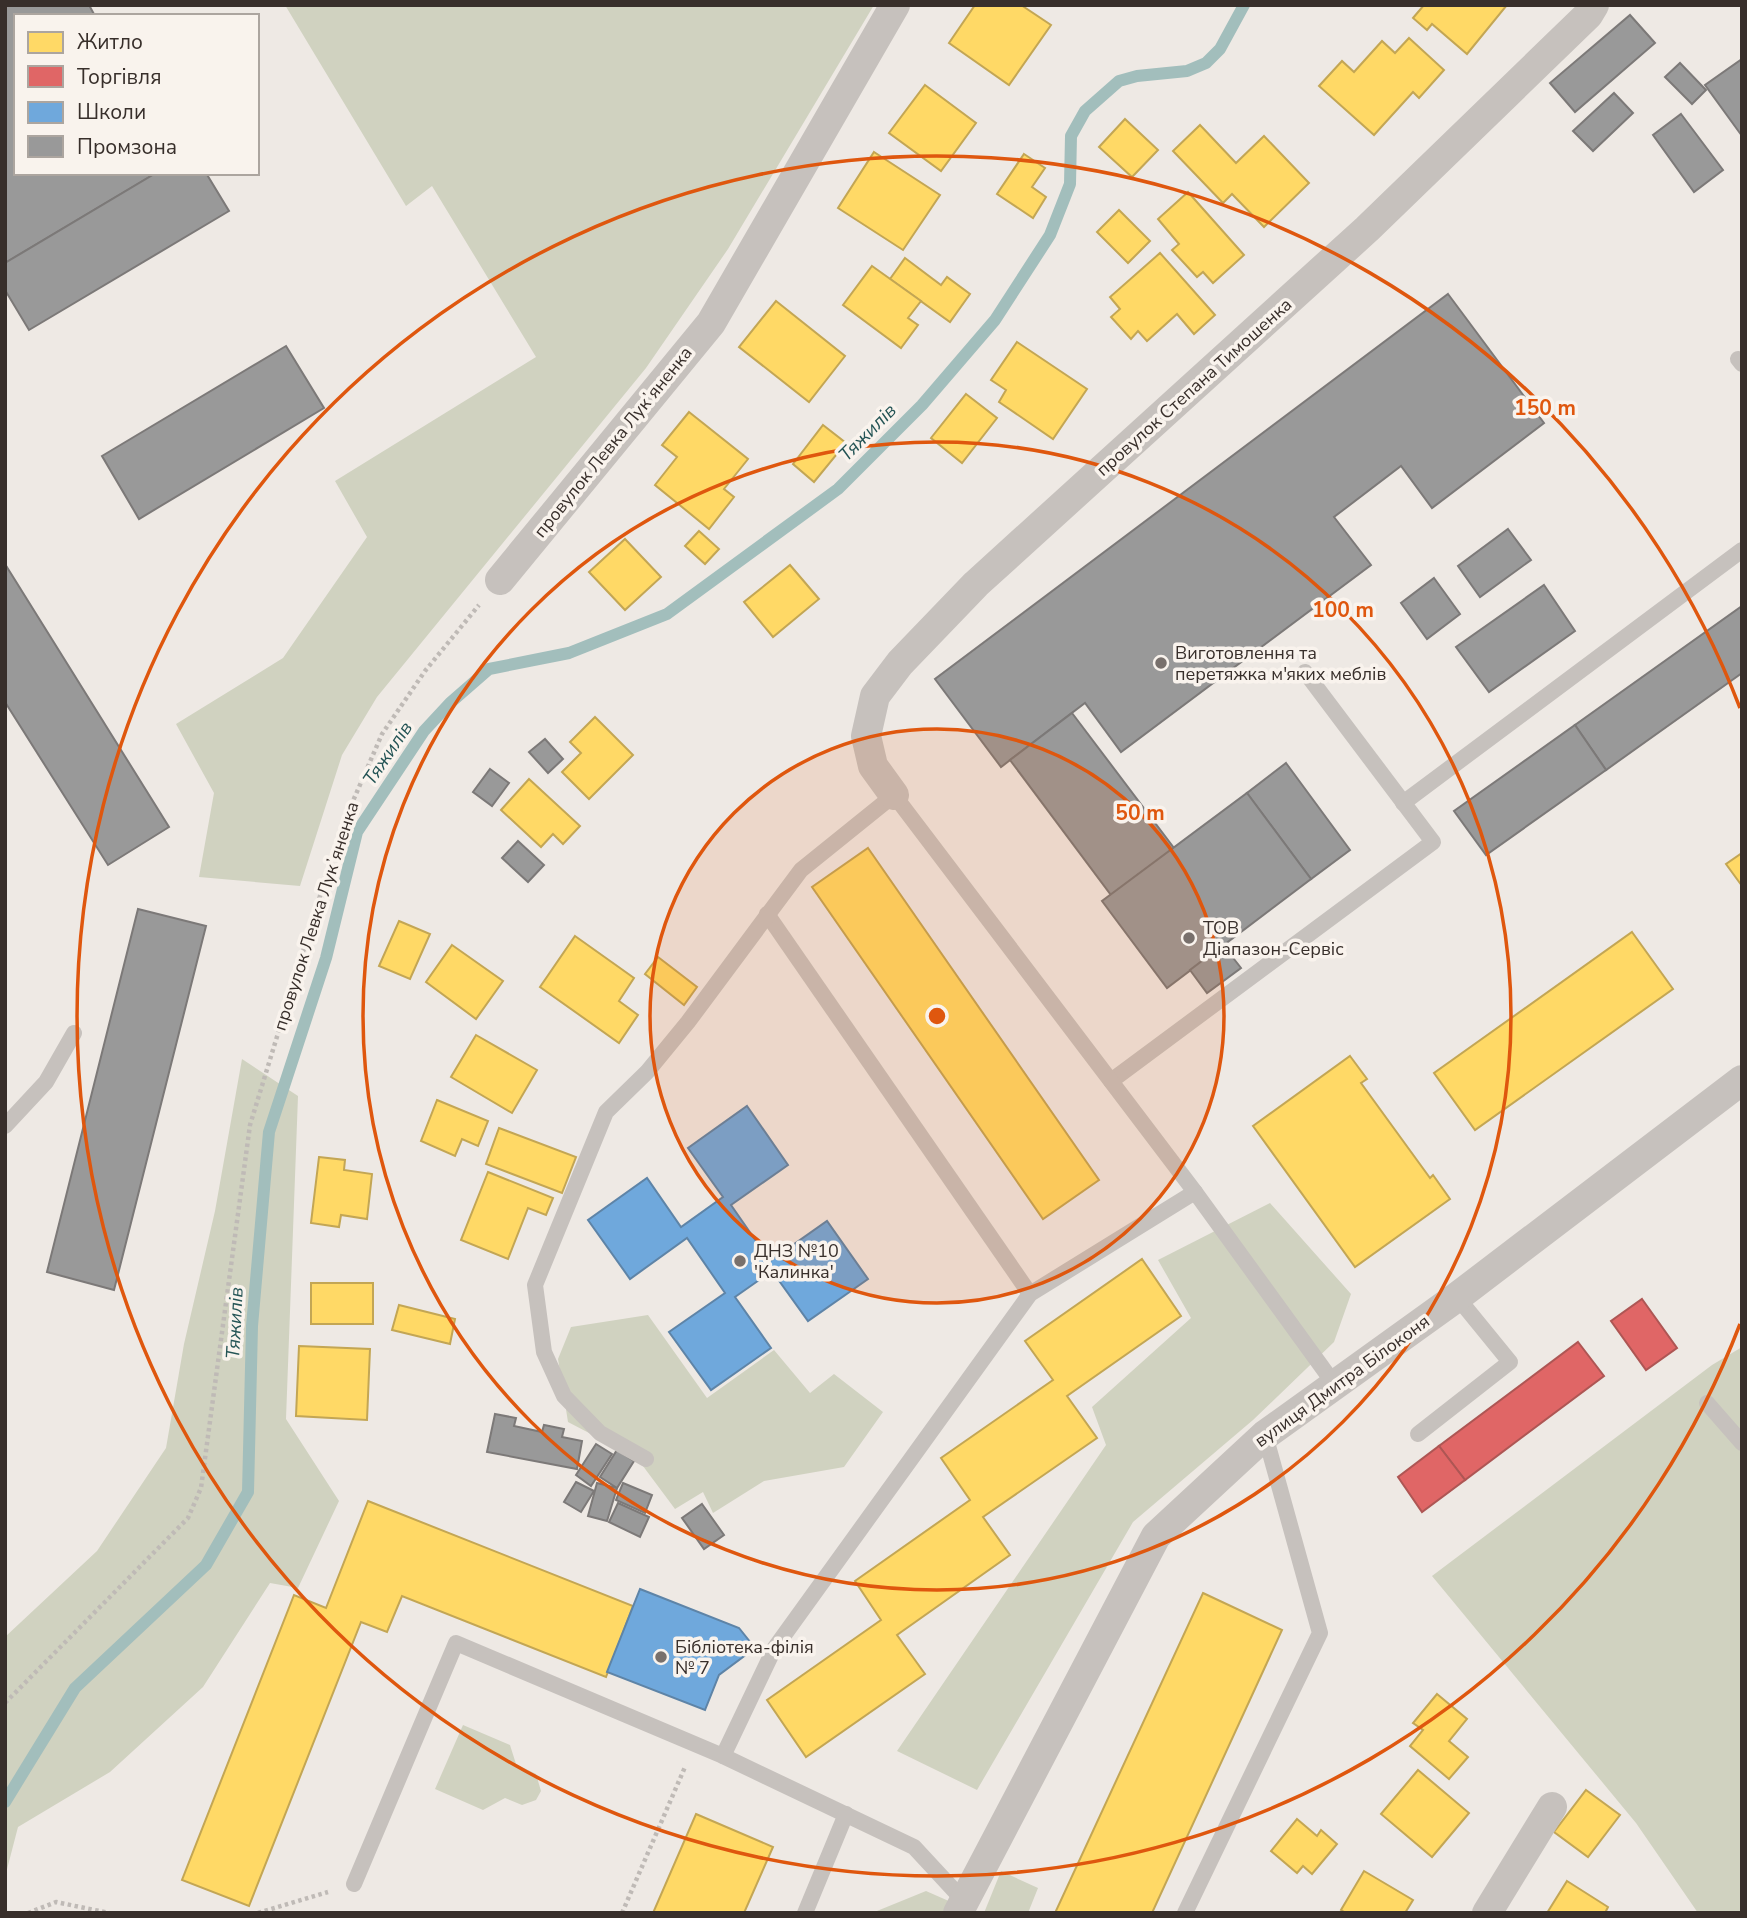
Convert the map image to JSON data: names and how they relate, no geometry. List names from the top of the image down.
{
  "streets": {
    "street": ["провулок Степана Тимошенка", "провулок Левка Лукʼяненка", "вулиця Дмитра Білоконя"]
  },
  "water": ["Тяжилів"],
  "places": [
    "Виготовлення та перетяжка м'яких меблів",
    "ТОВ Діапазон-Сервіс",
    "ДНЗ №10 'Калинка'",
    "Бібліотека-філія № 7"
  ],
  "legend": [
    "Житло",
    "Торгівля",
    "Школи",
    "Промзона"
  ],
  "rings": ["150 m", "100 m", "50 m"]
}
